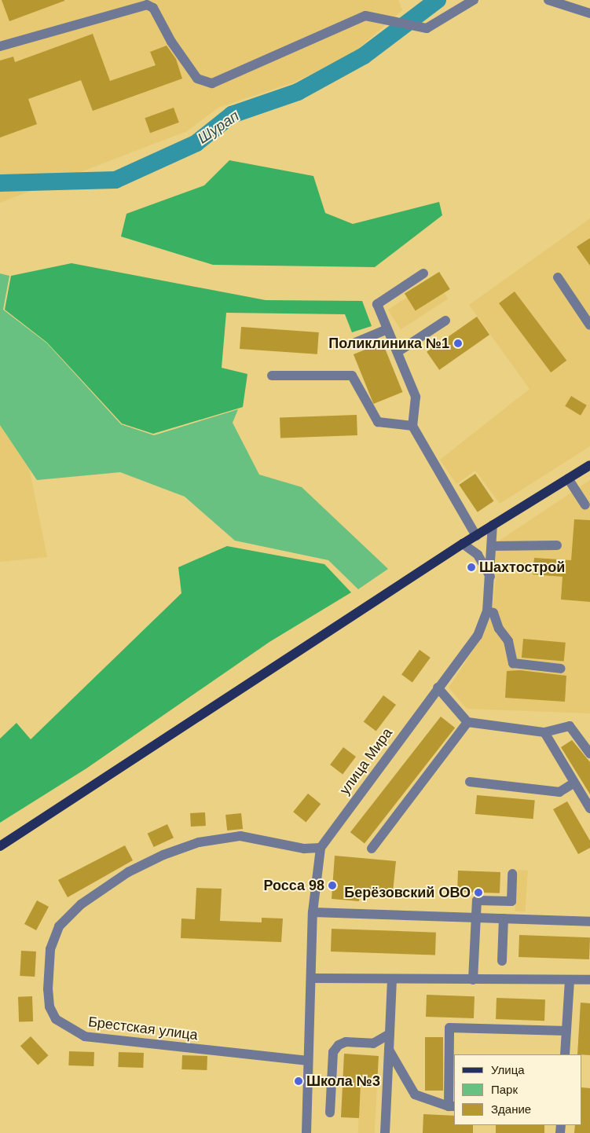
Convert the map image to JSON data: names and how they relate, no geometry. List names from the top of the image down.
{
  "streets": {
    "street": ["улица Мира", "Брестская улица"]
  },
  "crossings": [
    ["улица Мира", "Брестская улица"]
  ],
  "water": ["Шурап"],
  "places": [
    "Поликлиника №1",
    "Шахтострой",
    "Росса 98",
    "Берёзовский ОВО",
    "Школа №3"
  ],
  "legend": ["Улица", "Парк", "Здание"]
}
